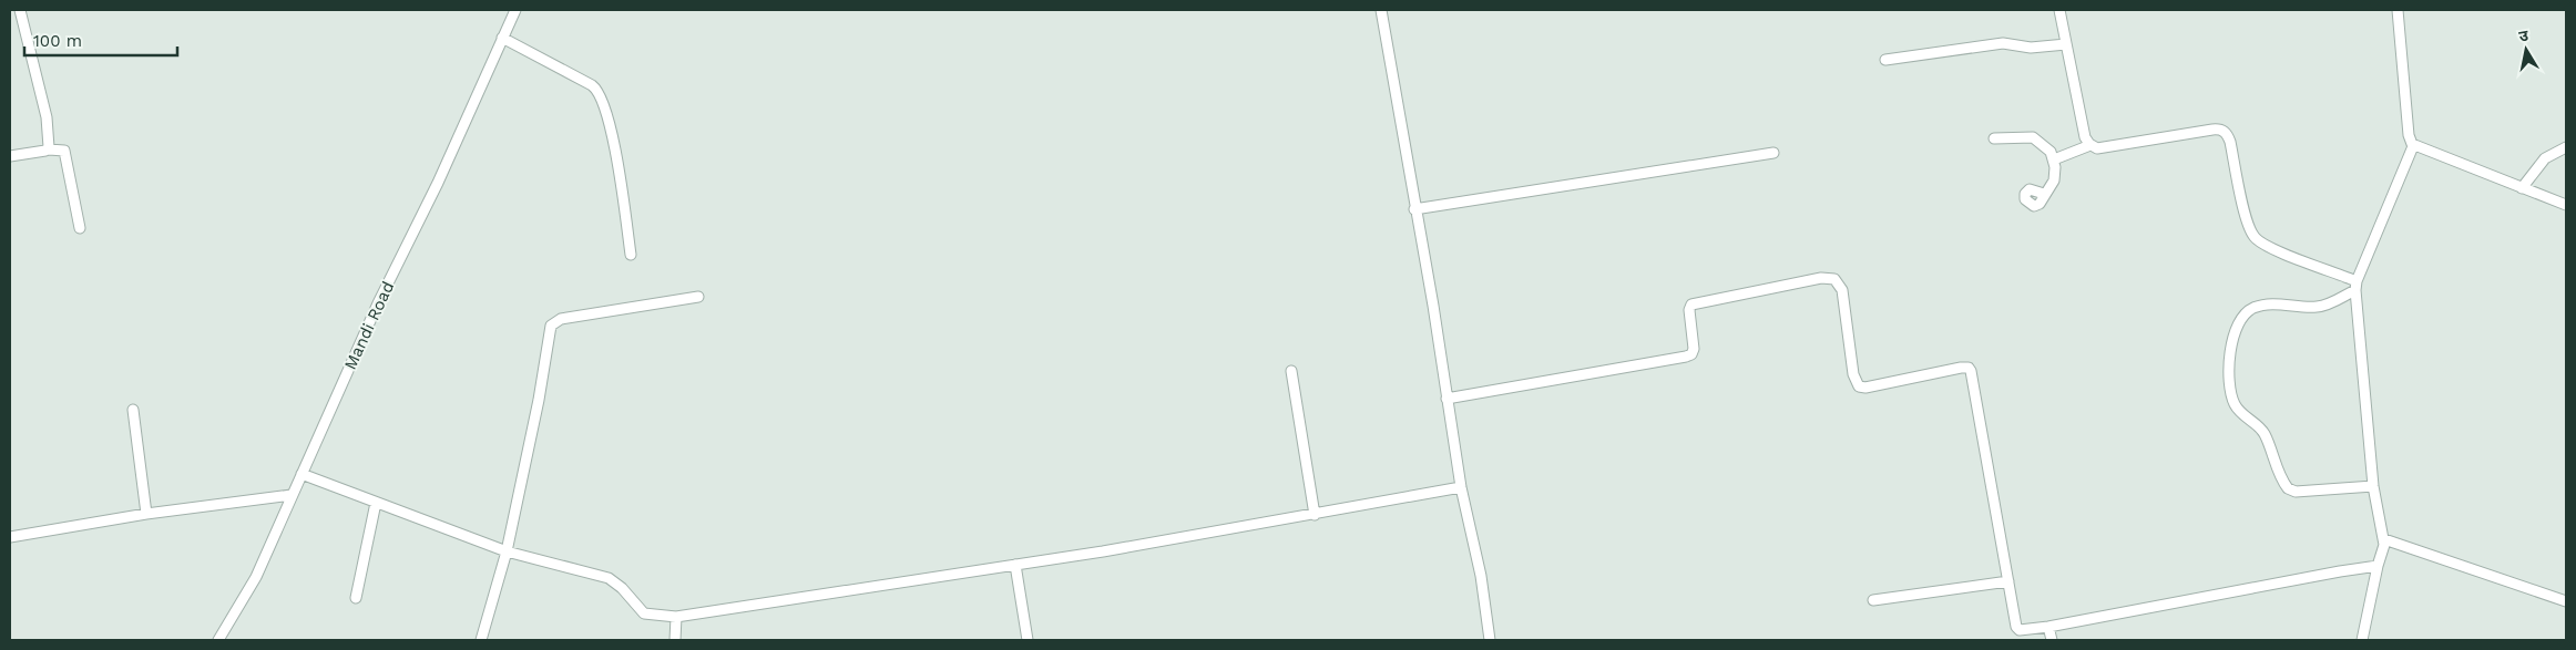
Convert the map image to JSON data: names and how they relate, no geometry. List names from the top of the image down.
{
  "streets": {
    "street": ["Mandi Road"]
  },
  "scale_bar": "100 m",
  "north": "top"
}
